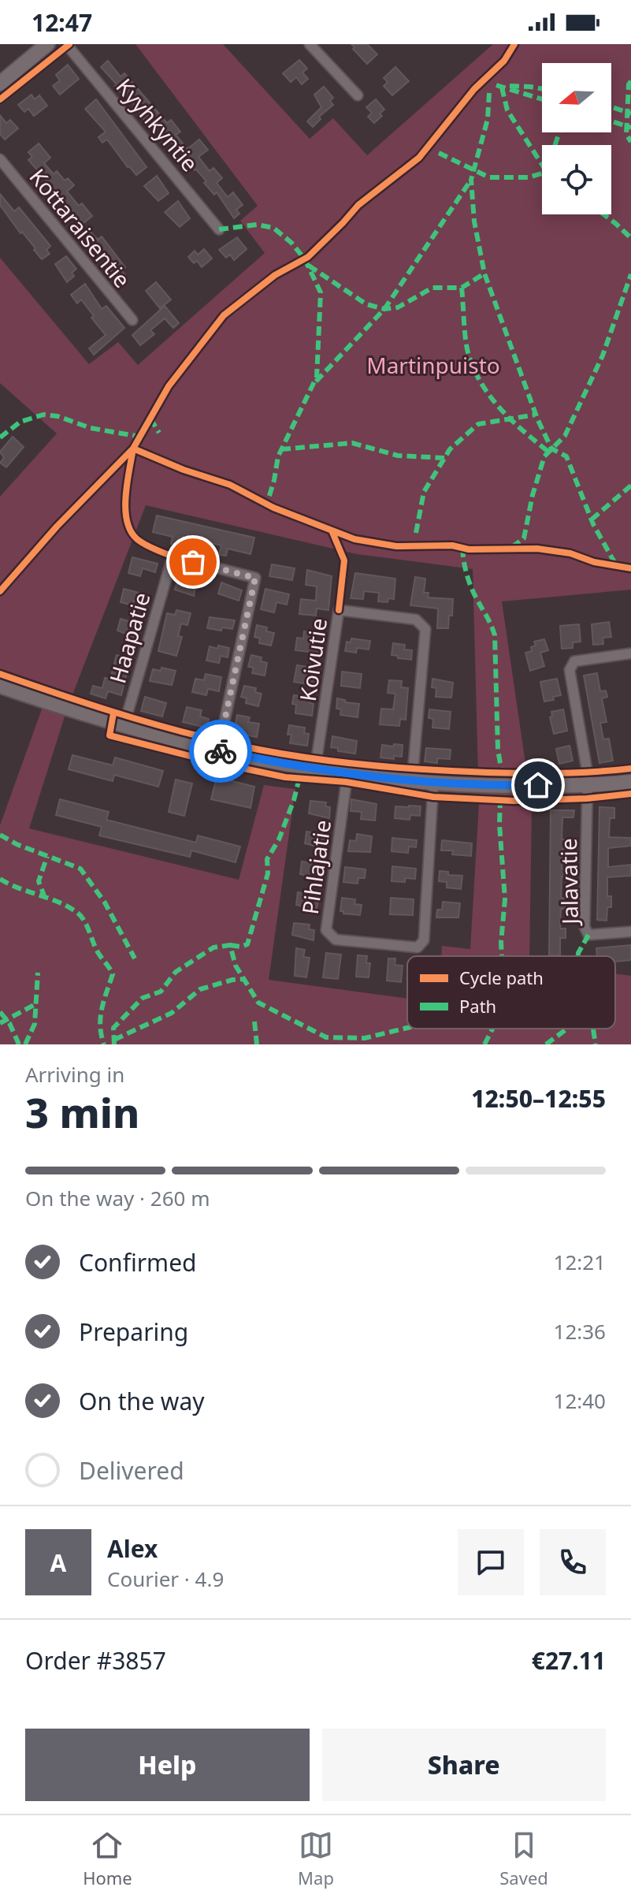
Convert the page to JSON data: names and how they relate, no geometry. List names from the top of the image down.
{
  "streets": {
    "street": [
      "Kyyhkyntie",
      "Kottaraisentie",
      "Haapatie",
      "Koivutie",
      "Pihlajatie",
      "Jalavatie"
    ]
  },
  "parks": ["Martinpuisto"],
  "legend": ["Cycle path", "Path"],
  "north": "left",
  "page": {
    "status": "12:47",
    "heading": ["3 min", "Arriving in", "12:50–12:55"],
    "panel": [
      "Alex",
      "Courier · 4.9",
      "Order #3857",
      "€27.11"
    ],
    "bar": "On the way · 260 m",
    "list": [
      ["Confirmed", "12:21"],
      ["Preparing", "12:36"],
      ["On the way", "12:40"],
      "Delivered"
    ],
    "round": "A",
    "buttons": ["Help", "Share"],
    "tabs": ["Home", "Map", "Saved"]
  }
}
